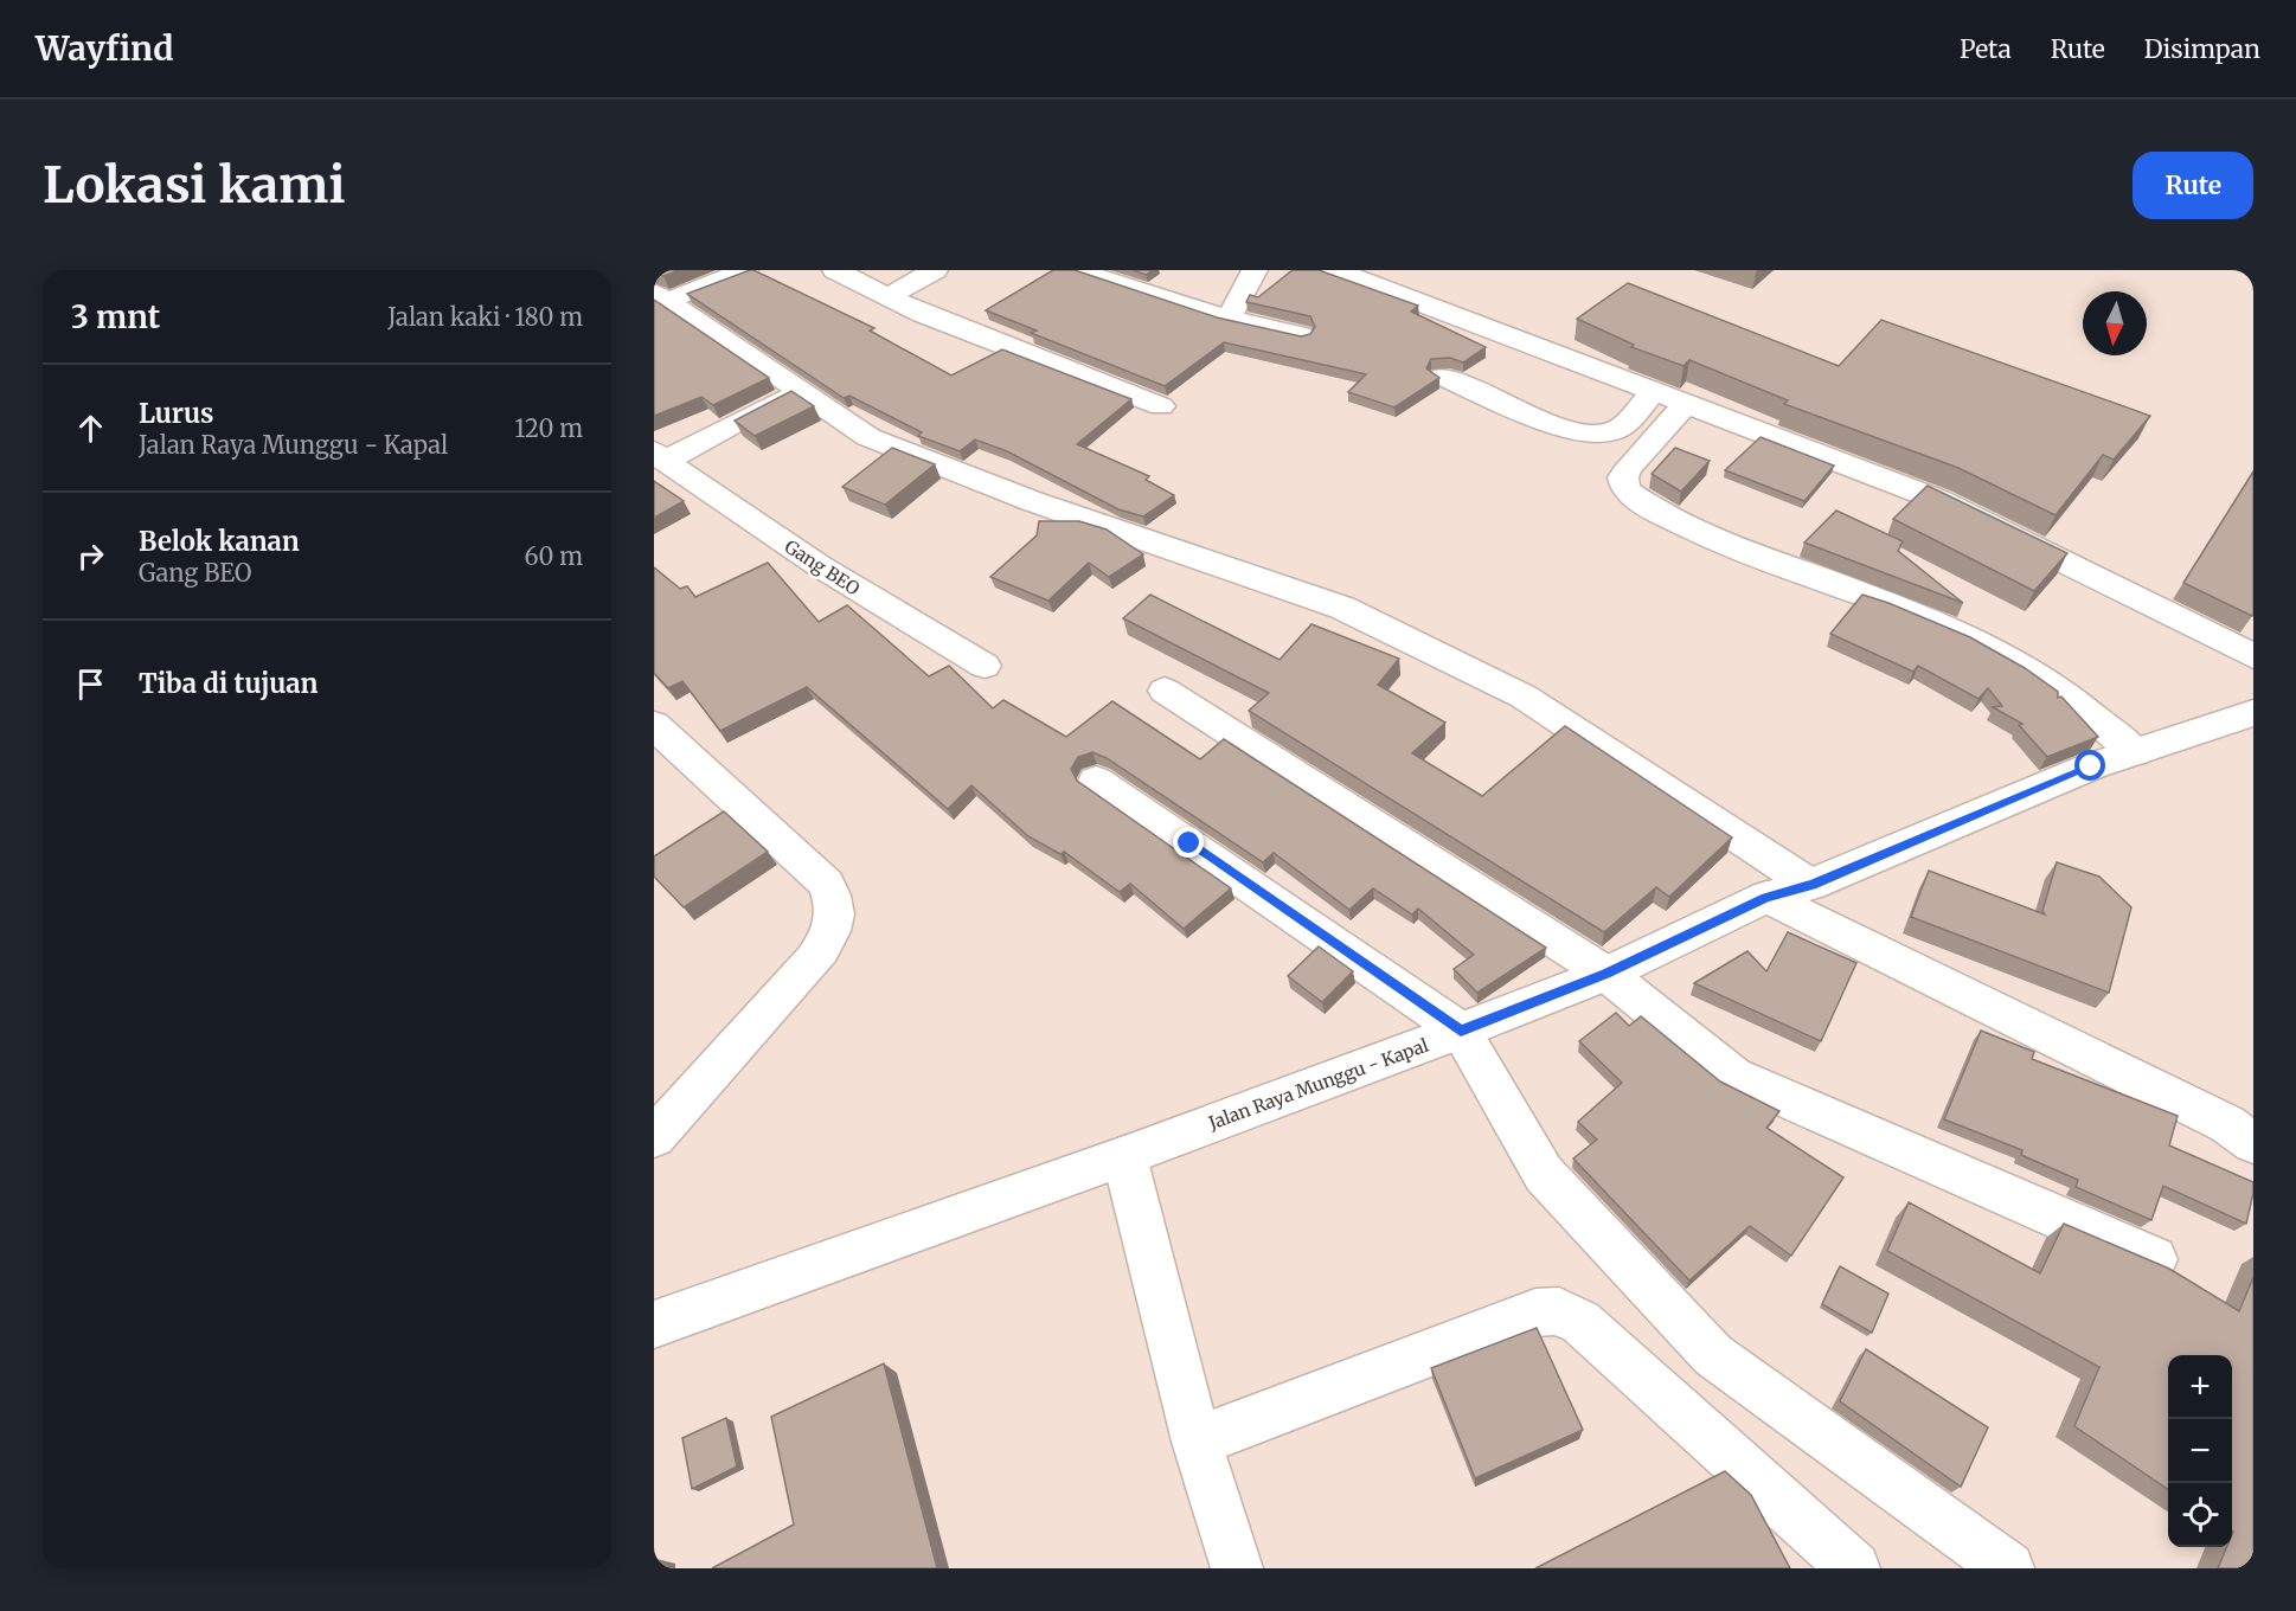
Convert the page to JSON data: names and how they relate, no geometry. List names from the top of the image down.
{
  "streets": {
    "street": ["Gang BEO", "Jalan Raya Munggu - Kapal"]
  },
  "north": "bottom",
  "page": {
    "header": "Wayfind",
    "nav": ["Peta", "Rute", "Disimpan"],
    "buttons": "Rute",
    "title": "Lokasi kami",
    "heading": ["3 mnt", "Jalan kaki · 180 m"],
    "list": [
      ["Lurus", "Jalan Raya Munggu - Kapal", "120 m"],
      ["Belok kanan", "Gang BEO", "60 m"],
      "Tiba di tujuan"
    ],
    "map_buttons": ["+", "−"]
  }
}
